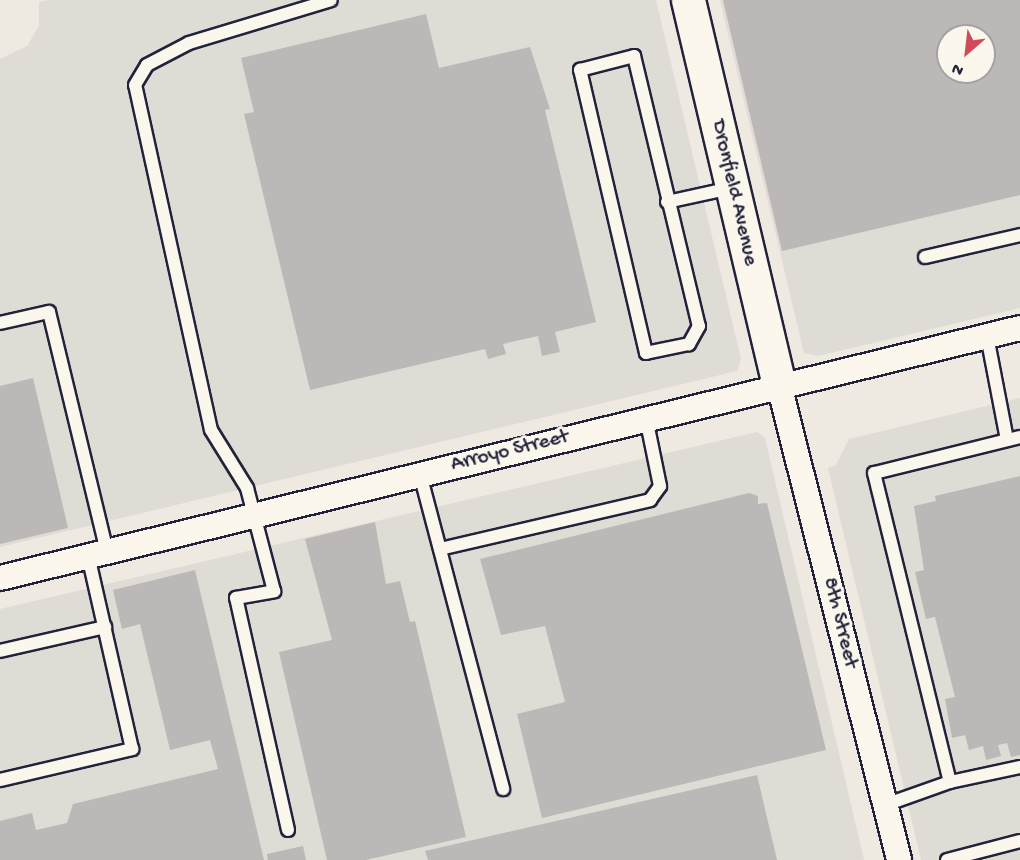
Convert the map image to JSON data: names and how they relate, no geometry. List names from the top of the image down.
{
  "streets": {
    "street": ["Dronfield Avenue", "Arroyo Street", "8th Street"]
  },
  "crossings": [
    ["Dronfield Avenue", "Arroyo Street"],
    ["Dronfield Avenue", "8th Street"],
    ["Arroyo Street", "8th Street"]
  ],
  "north": "bottom left"
}
